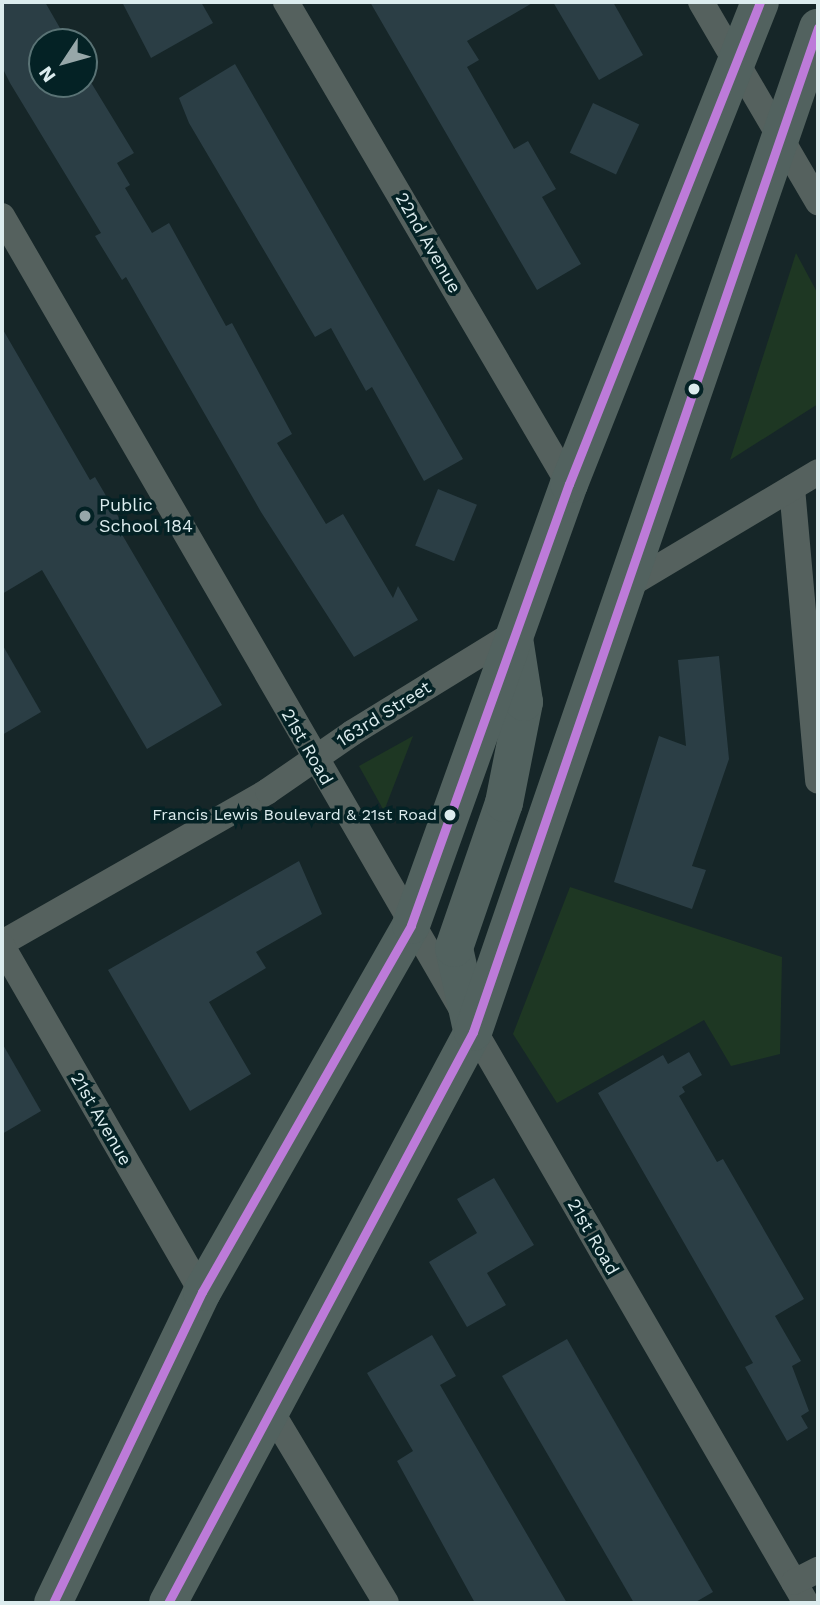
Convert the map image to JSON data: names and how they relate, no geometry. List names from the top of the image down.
{
  "streets": {
    "street": [
      "22nd Avenue",
      "163rd Street",
      "21st Road",
      "21st Avenue"
    ]
  },
  "crossings": [
    ["163rd Street", "21st Road"],
    ["163rd Street", "21st Avenue"]
  ],
  "places": ["Public School 184", "Francis Lewis Boulevard & 21st Road"],
  "north": "bottom left"
}
